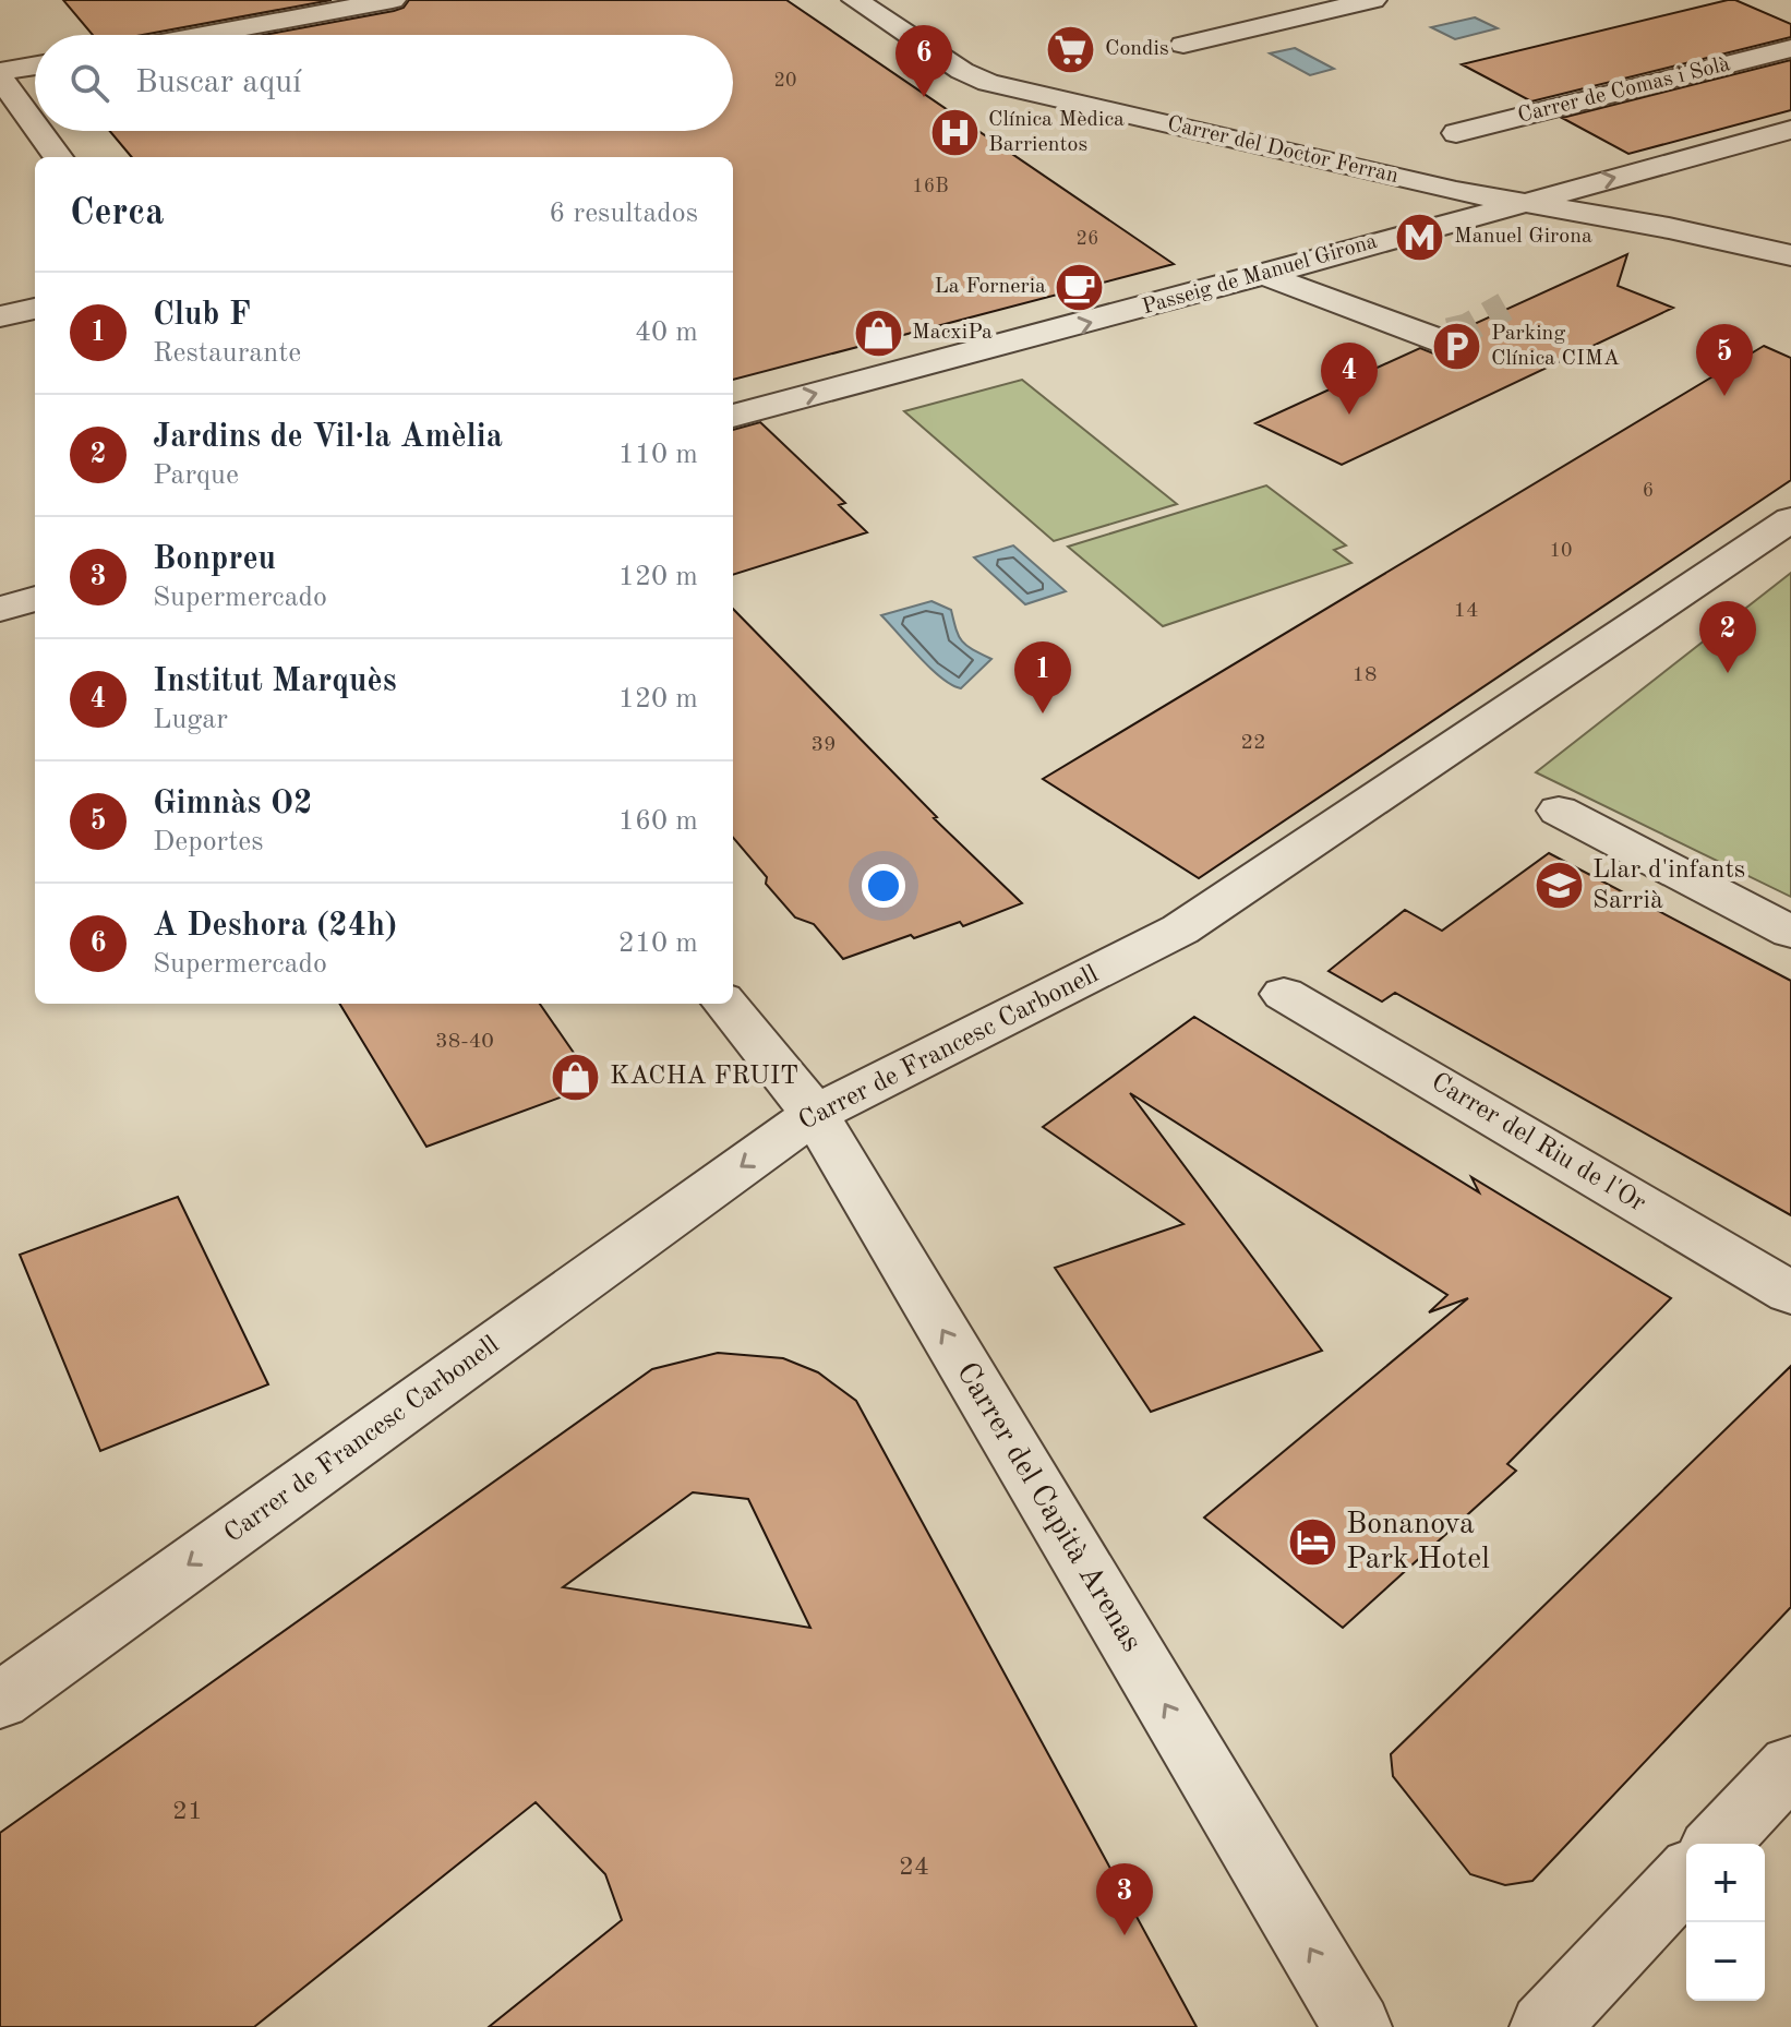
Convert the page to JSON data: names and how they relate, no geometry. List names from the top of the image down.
{
  "streets": {
    "street": [
      "Carrer de Comas i Solà",
      "Carrer del Doctor Ferran",
      "Passeig de Manuel Girona",
      "Carrer de Francesc Carbonell",
      "Carrer del Riu de l'Or",
      "Carrer del Capità Arenas"
    ]
  },
  "crossings": [
    ["Carrer del Doctor Ferran", "Passeig de Manuel Girona"],
    ["Carrer de Francesc Carbonell", "Carrer del Capità Arenas"]
  ],
  "one_way": ["Passeig de Manuel Girona", "Carrer de Francesc Carbonell", "Carrer del Capità Arenas"],
  "places": {
    "supermarket": ["Condis"],
    "hospital": ["Clínica Mèdica Barrientos"],
    "metro station": ["Manuel Girona"],
    "cafe": ["La Forneria"],
    "shop": ["MacxiPa", "KACHA FRUIT"],
    "parking": ["Parking Clínica CIMA"],
    "school or university": ["Llar d'infants Sarrià"],
    "hotel": ["Bonanova Park Hotel"]
  },
  "house_numbers": [
    "20",
    "16B",
    "26",
    "6",
    "10",
    "14",
    "18",
    "22",
    "39",
    "38-40",
    "21",
    "24"
  ],
  "page": {
    "pins": [
      "6",
      "5",
      "4",
      "2",
      "1",
      "3"
    ],
    "search": "Buscar aquí",
    "heading": ["Cerca", "6 resultados"],
    "list": [
      {
        "mark": "1",
        "name": "Club F",
        "note": "Restaurante",
        "value": "40 m"
      },
      {
        "mark": "2",
        "name": "Jardins de Vil·la Amèlia",
        "note": "Parque",
        "value": "110 m"
      },
      {
        "mark": "3",
        "name": "Bonpreu",
        "note": "Supermercado",
        "value": "120 m"
      },
      {
        "mark": "4",
        "name": "Institut Marquès",
        "note": "Lugar",
        "value": "120 m"
      },
      {
        "mark": "5",
        "name": "Gimnàs O2",
        "note": "Deportes",
        "value": "160 m"
      },
      {
        "mark": "6",
        "name": "A Deshora (24h)",
        "note": "Supermercado",
        "value": "210 m"
      }
    ],
    "map_buttons": ["+", "−"]
  }
}
